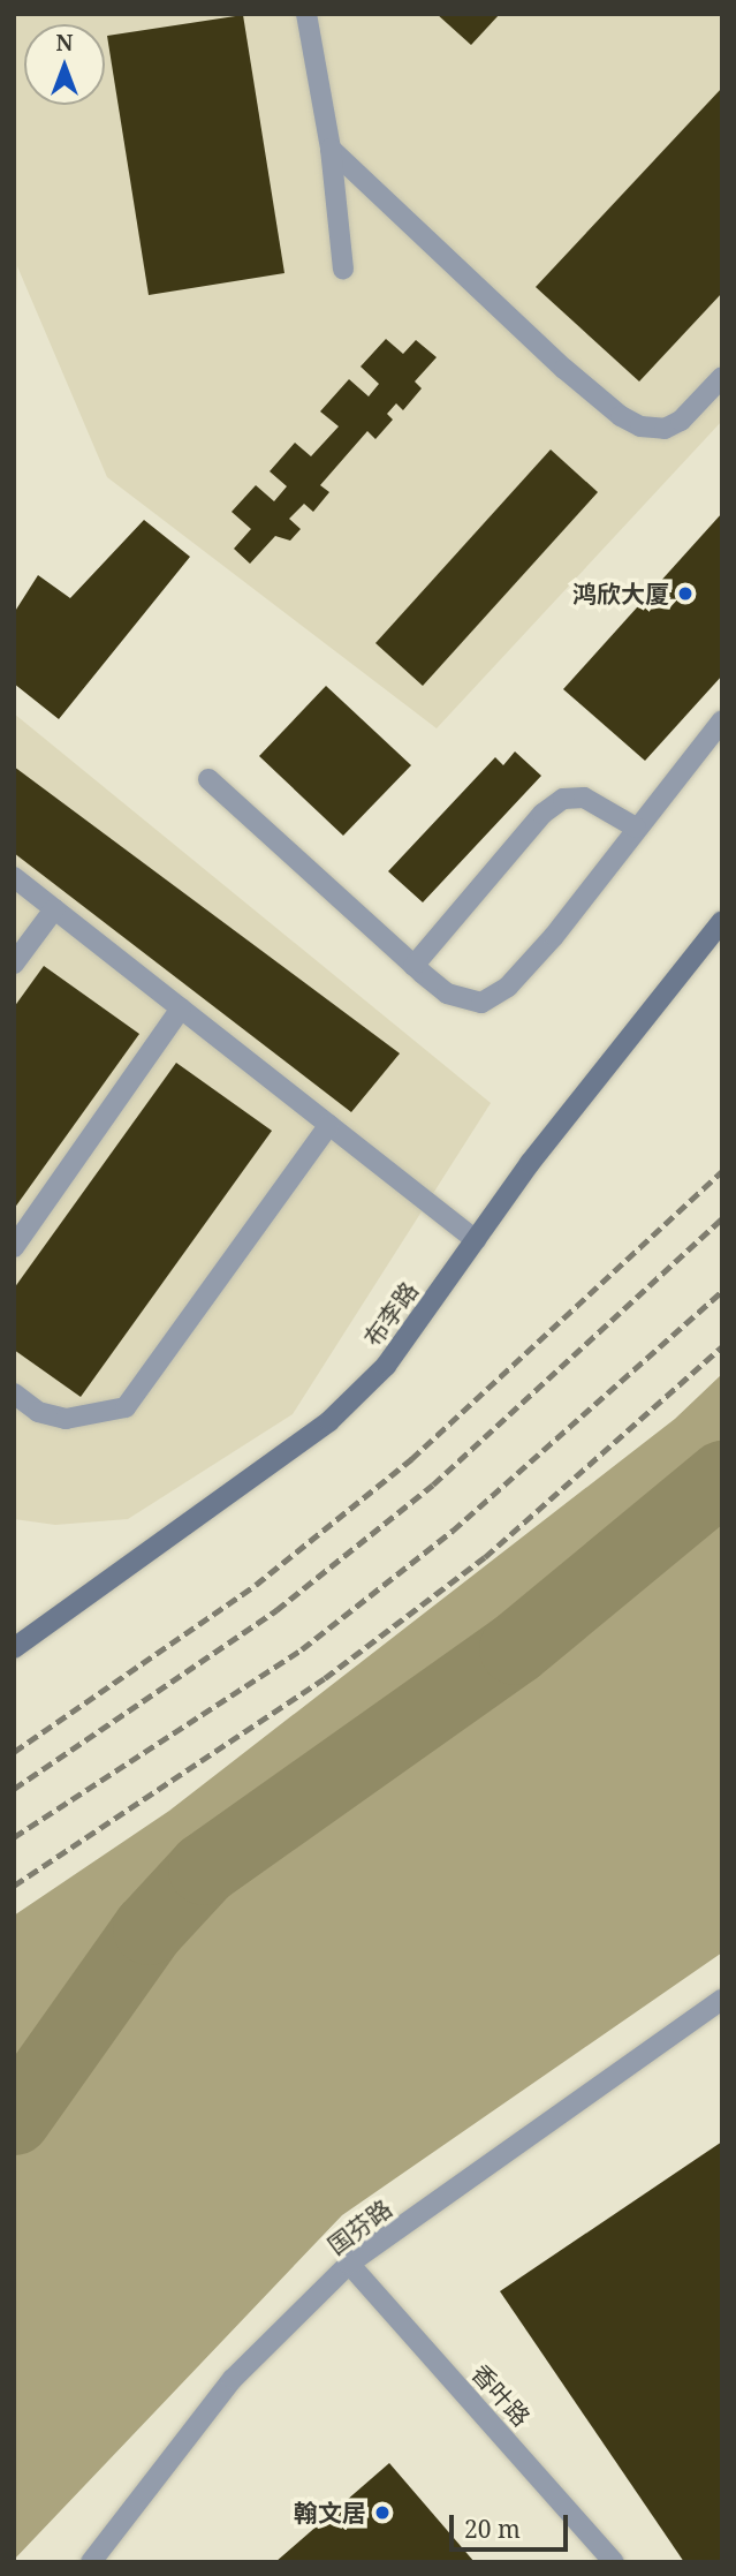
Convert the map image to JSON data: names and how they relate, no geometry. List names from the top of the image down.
{
  "streets": {
    "main road": ["布李路"],
    "street": ["国芬路", "香叶路"]
  },
  "crossings": [
    ["国芬路", "香叶路"]
  ],
  "places": ["鸿欣大厦", "翰文居"],
  "scale_bar": "20 m",
  "north": "top"
}
